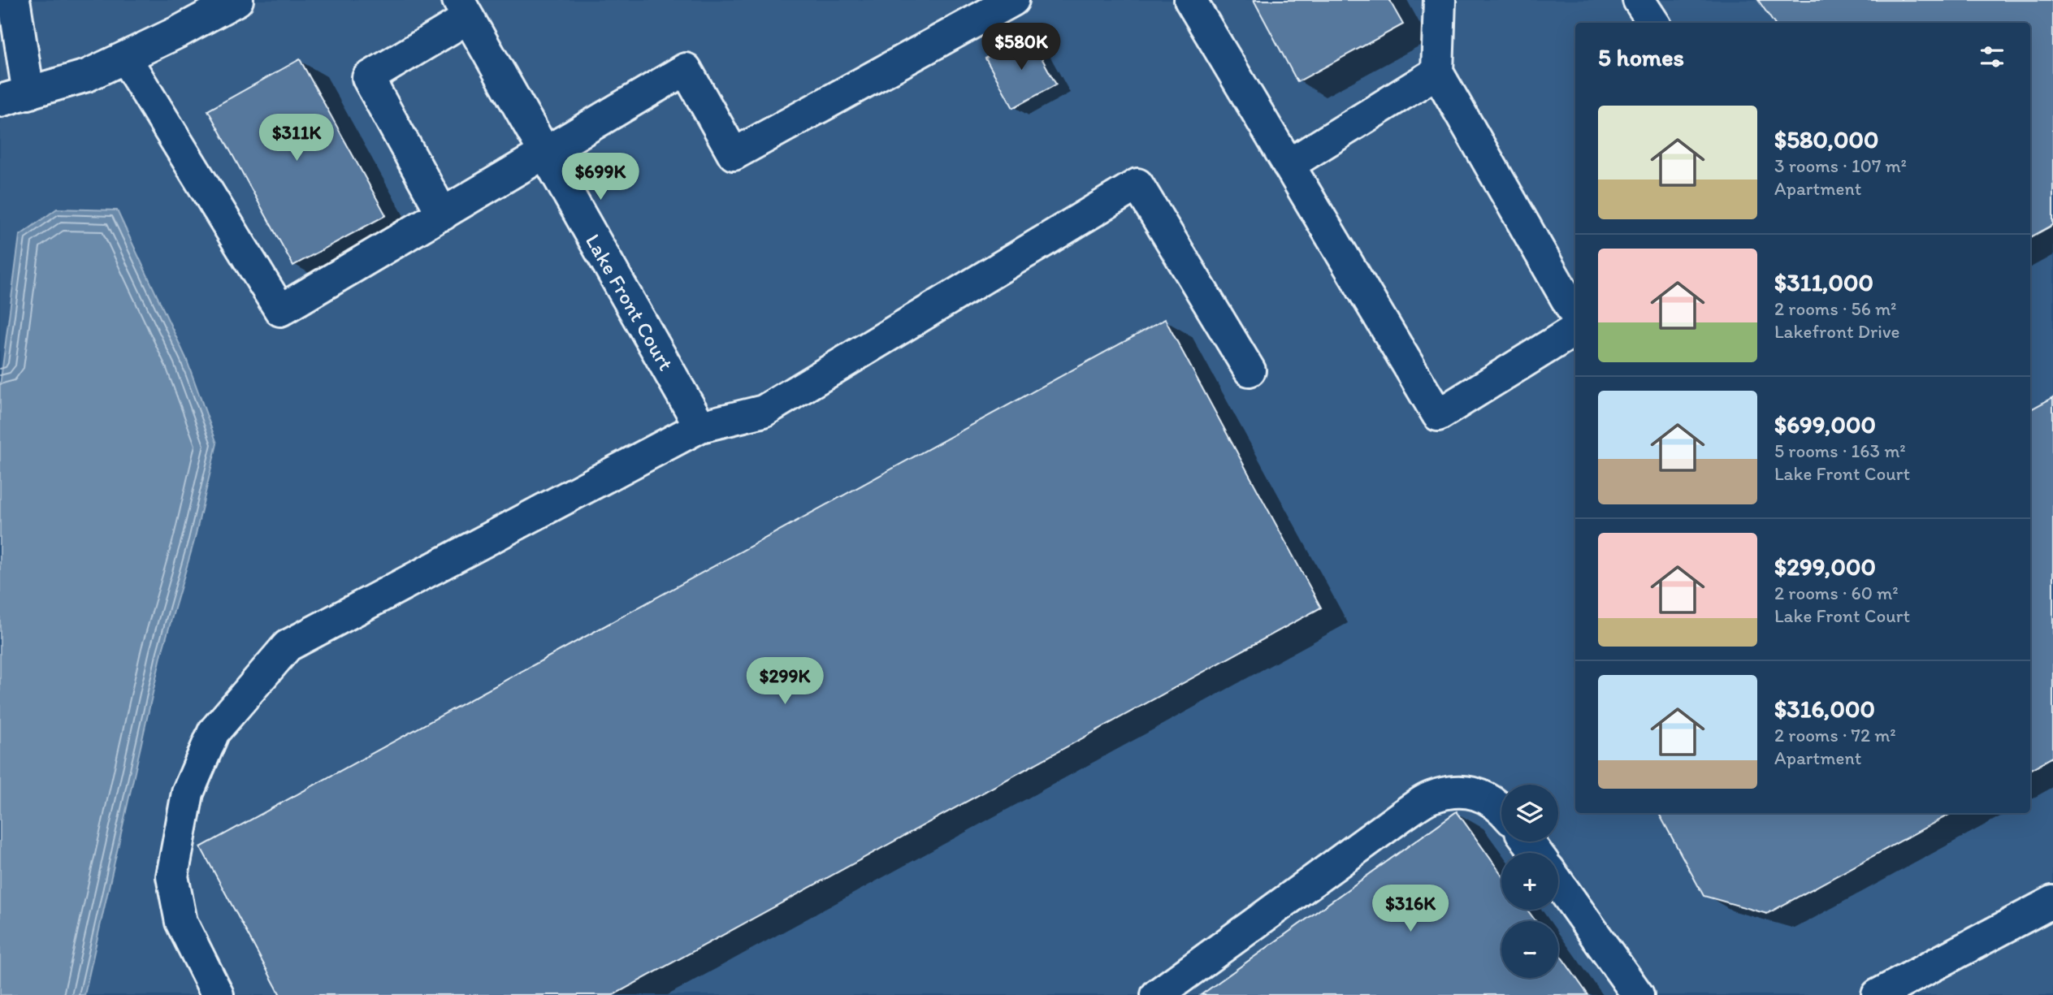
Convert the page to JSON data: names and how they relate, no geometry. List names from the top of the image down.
{
  "streets": {
    "street": ["Lake Front Court"]
  },
  "page": {
    "price": [
      "$580K",
      "$311K",
      "$699K",
      "$299K",
      "$316K"
    ],
    "heading": "5 homes",
    "list": [
      {
        "name": "$580,000",
        "note": "3 rooms · 107 m² · Apartment"
      },
      {
        "name": "$311,000",
        "note": "2 rooms · 56 m² · Lakefront Drive"
      },
      {
        "name": "$699,000",
        "note": "5 rooms · 163 m² · Lake Front Court"
      },
      {
        "name": "$299,000",
        "note": "2 rooms · 60 m² · Lake Front Court"
      },
      {
        "name": "$316,000",
        "note": "2 rooms · 72 m² · Apartment"
      }
    ],
    "map_buttons": ["+", "−"]
  }
}
